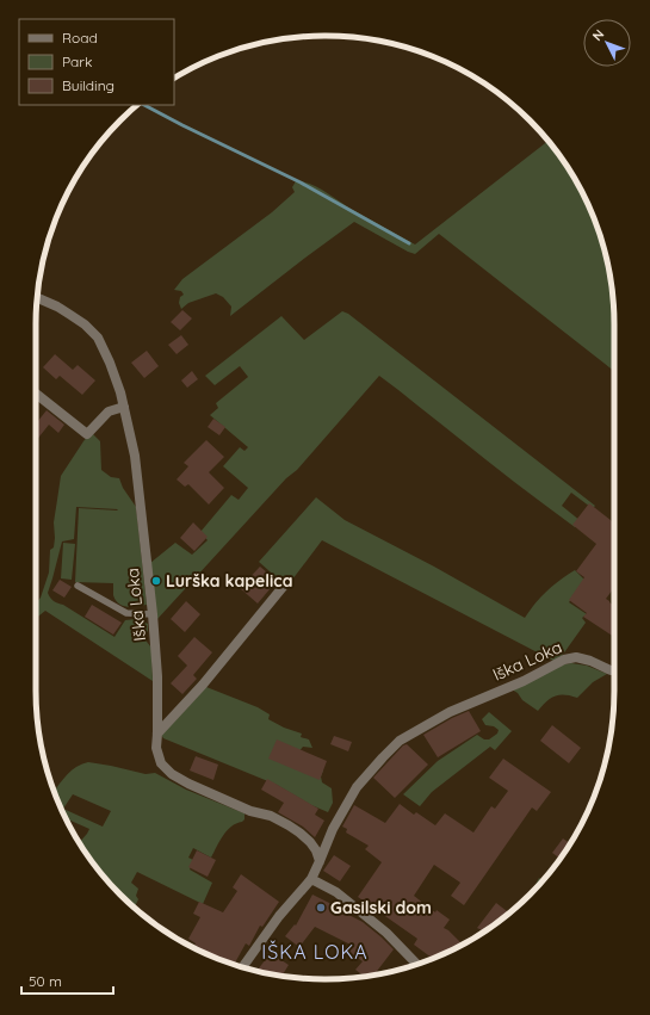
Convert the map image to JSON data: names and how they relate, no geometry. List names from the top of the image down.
{
  "streets": {
    "street": ["Iška Loka"]
  },
  "districts": ["IŠKA LOKA"],
  "places": ["Lurška kapelica", "Gasilski dom"],
  "legend": ["Road", "Park", "Building"],
  "scale_bar": "50 m",
  "north": "top left"
}
